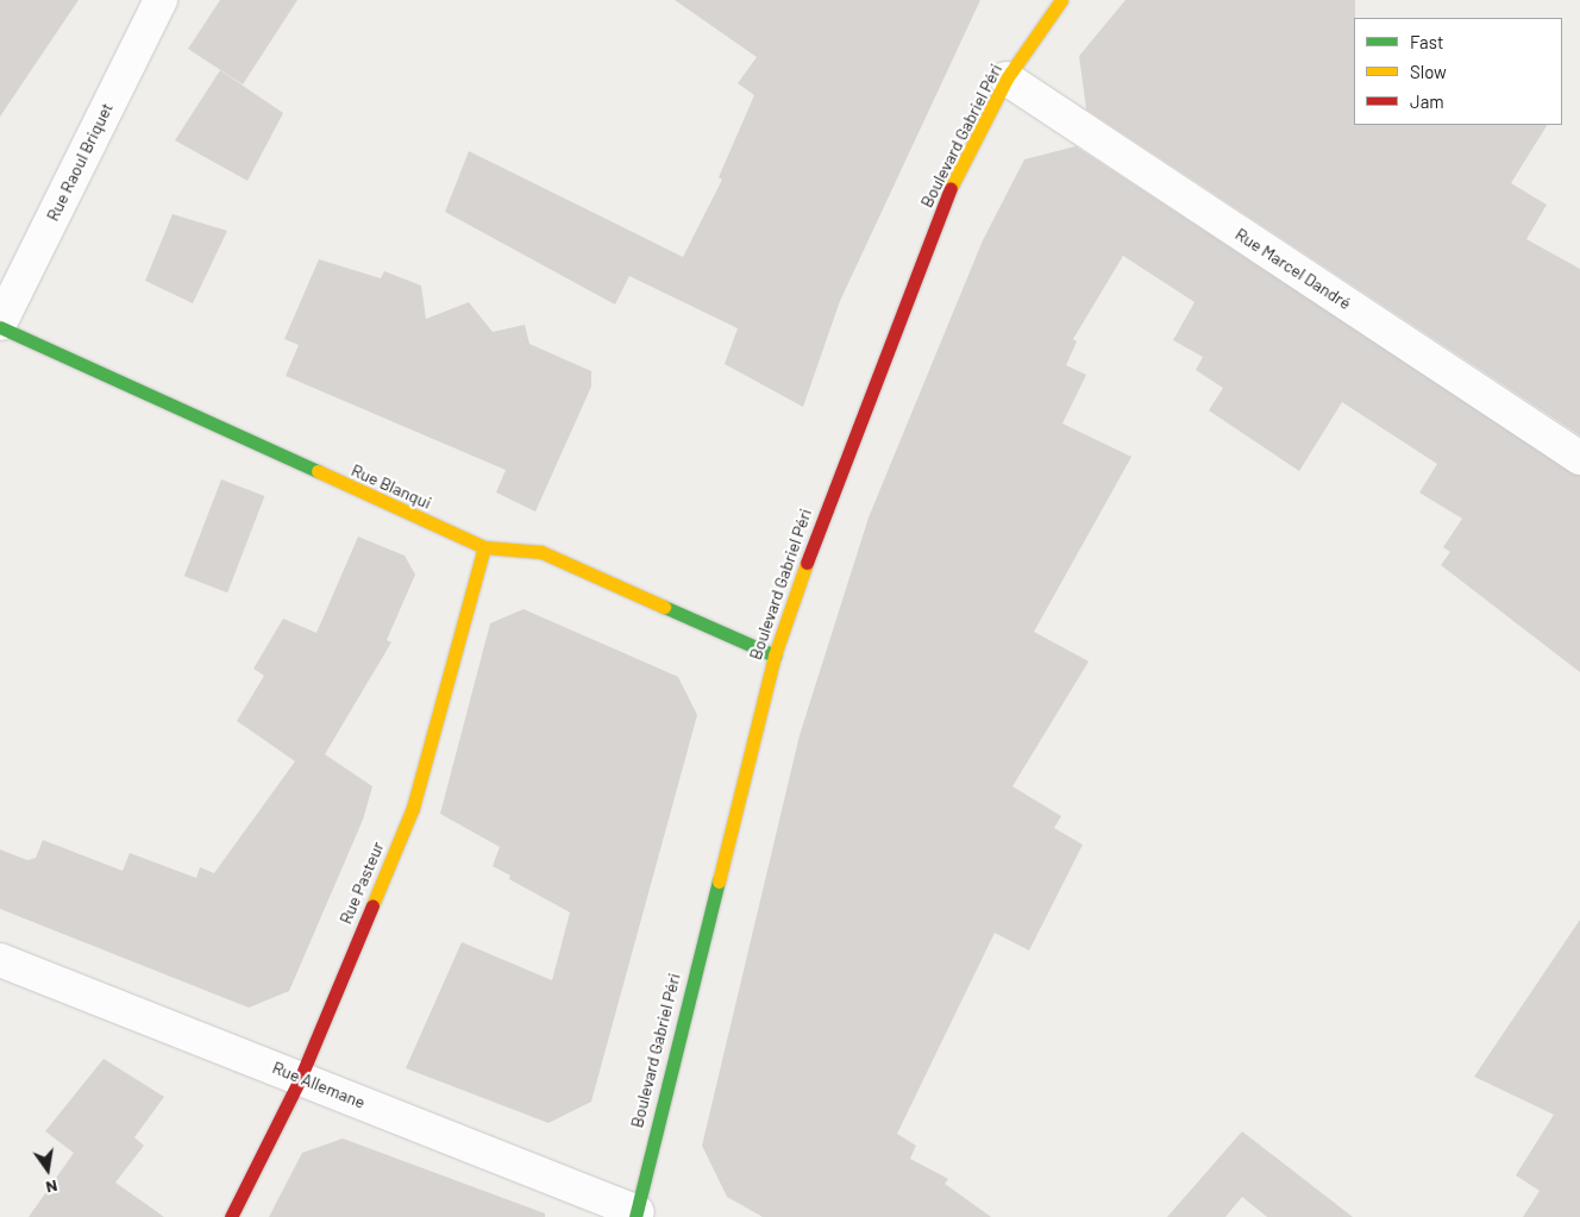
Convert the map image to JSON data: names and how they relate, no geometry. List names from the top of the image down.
{
  "streets": {
    "street": [
      "Boulevard Gabriel Péri",
      "Rue Raoul Briquet",
      "Rue Marcel Dandré",
      "Rue Blanqui",
      "Rue Pasteur",
      "Rue Allemane"
    ]
  },
  "crossings": [
    ["Boulevard Gabriel Péri", "Rue Marcel Dandré"],
    ["Boulevard Gabriel Péri", "Rue Blanqui"],
    ["Boulevard Gabriel Péri", "Rue Allemane"],
    ["Rue Raoul Briquet", "Rue Blanqui"],
    ["Rue Blanqui", "Rue Pasteur"],
    ["Rue Pasteur", "Rue Allemane"]
  ],
  "legend": ["Fast", "Slow", "Jam"],
  "north": "bottom"
}
